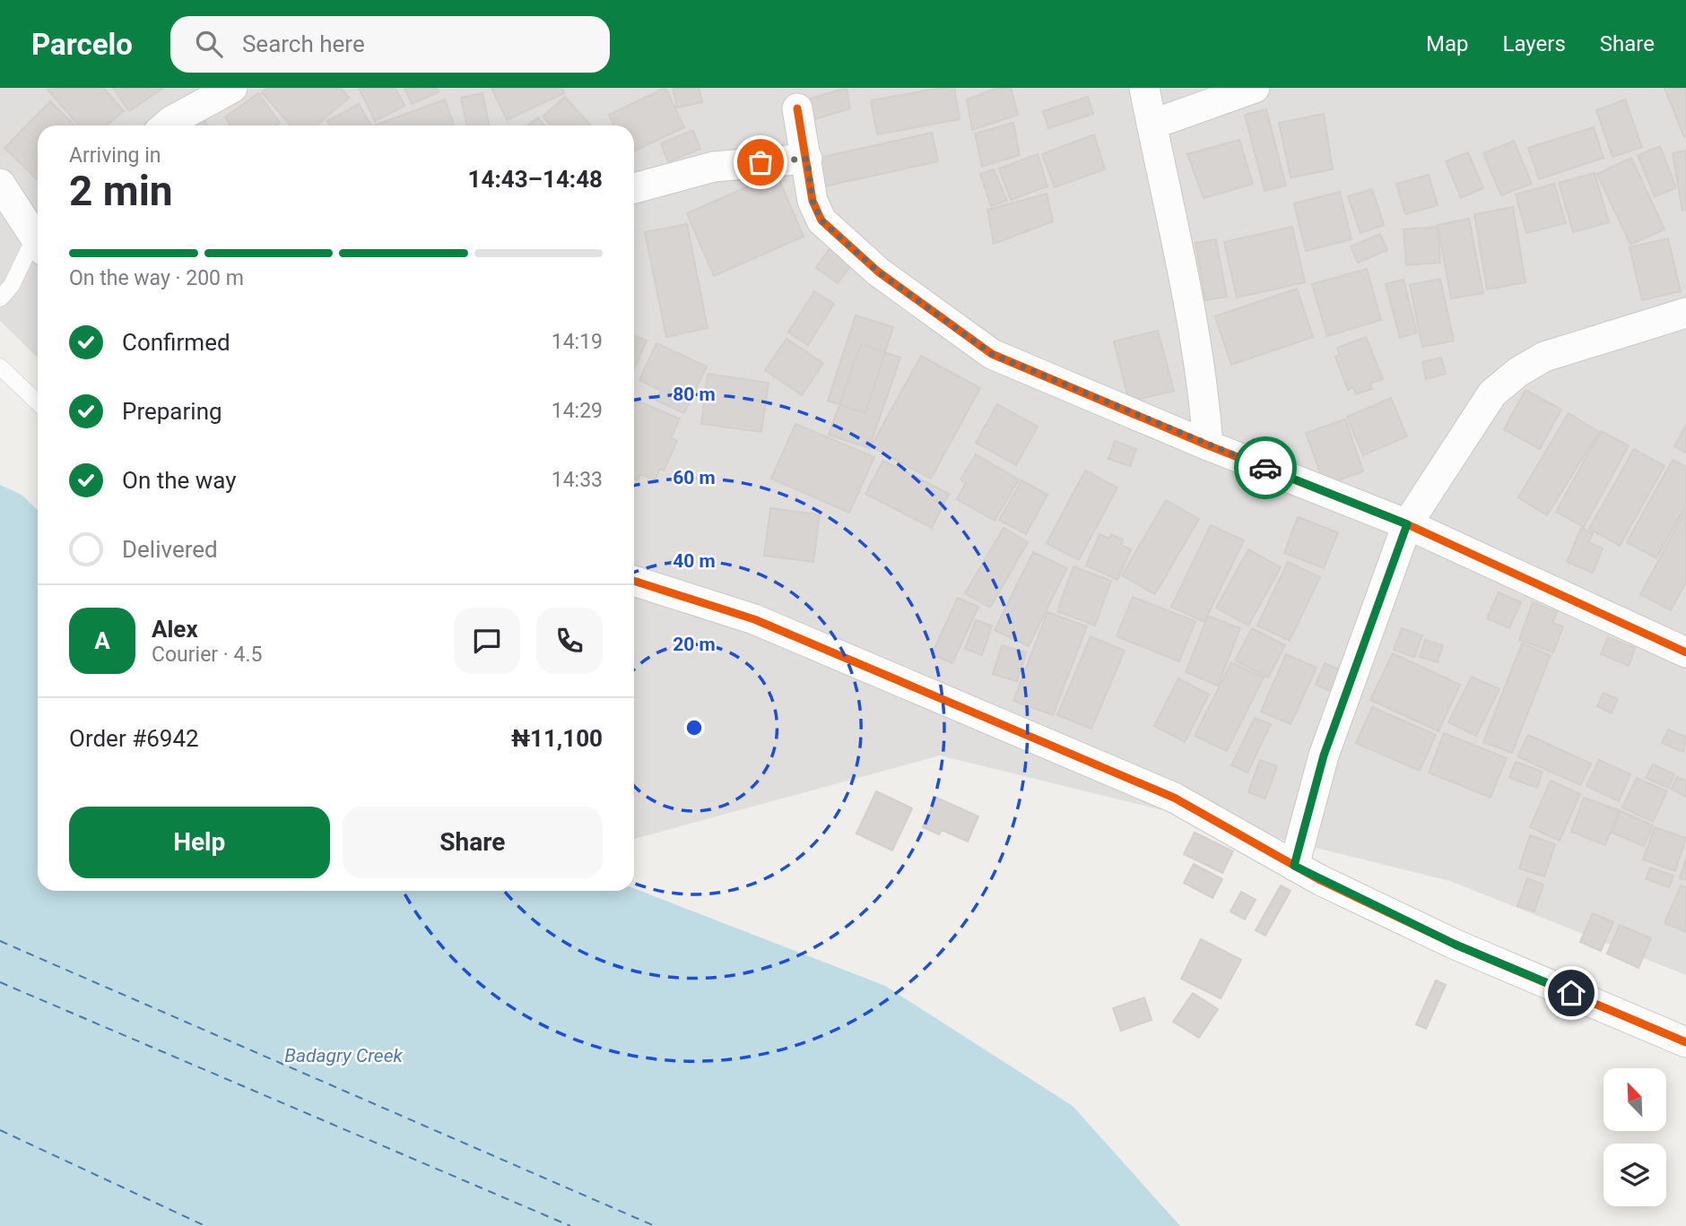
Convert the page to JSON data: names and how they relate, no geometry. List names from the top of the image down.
{
  "water": ["Badagry Creek"],
  "north": "top left",
  "page": {
    "header": "Parcelo",
    "search": "Search here",
    "nav": ["Map", "Layers", "Share"],
    "heading": ["2 min", "Arriving in", "14:43–14:48"],
    "panel": [
      "Alex",
      "Courier · 4.5",
      "Order #6942",
      "₦11,100"
    ],
    "bar": "On the way · 200 m",
    "list": [
      ["Confirmed", "14:19"],
      ["Preparing", "14:29"],
      ["On the way", "14:33"],
      "Delivered"
    ],
    "round": "A",
    "buttons": ["Help", "Share"]
  },
  "rings": [
    "80 m",
    "60 m",
    "40 m",
    "20 m"
  ]
}
